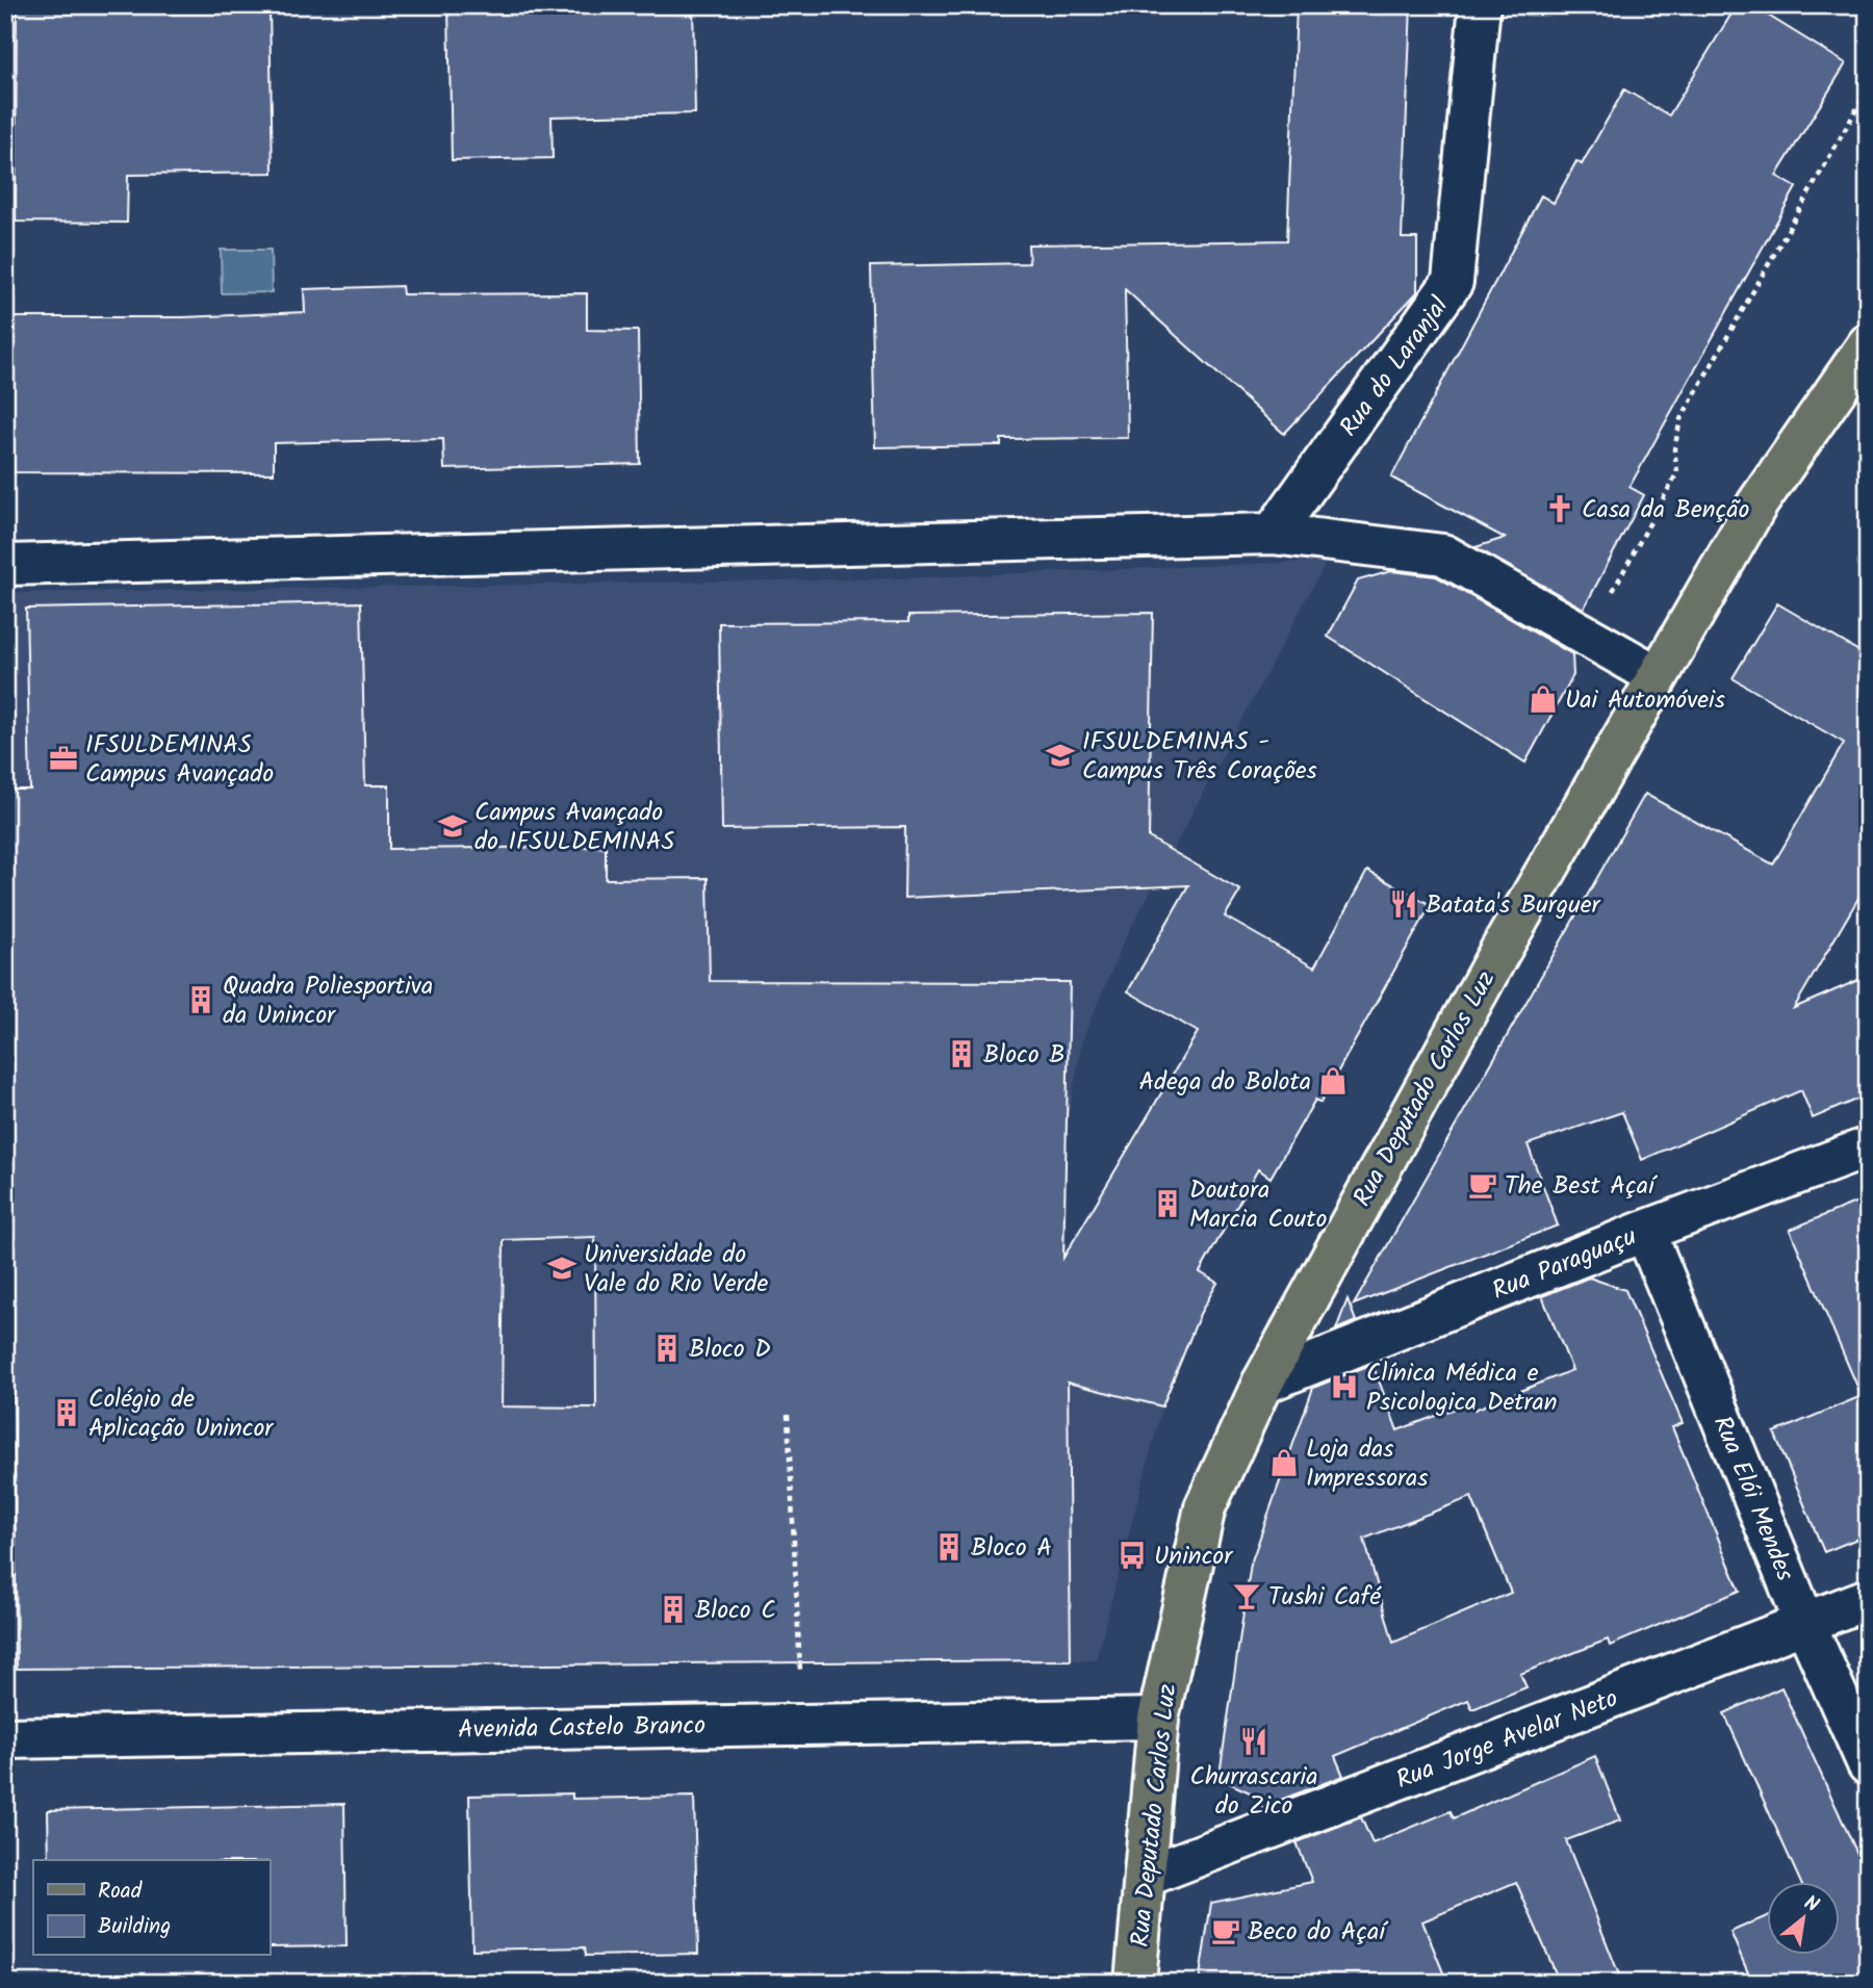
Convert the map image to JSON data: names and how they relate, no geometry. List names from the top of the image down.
{
  "streets": {
    "main road": ["Rua Deputado Carlos Luz"],
    "street": [
      "Rua do Laranjal",
      "Rua Paraguaçu",
      "Rua Elói Mendes",
      "Avenida Castelo Branco",
      "Rua Jorge Avelar Neto"
    ]
  },
  "crossings": [
    ["Rua Deputado Carlos Luz", "Rua Paraguaçu"],
    ["Rua Deputado Carlos Luz", "Avenida Castelo Branco"],
    ["Rua Deputado Carlos Luz", "Rua Jorge Avelar Neto"],
    ["Rua Paraguaçu", "Rua Elói Mendes"],
    ["Rua Elói Mendes", "Rua Jorge Avelar Neto"]
  ],
  "places": {
    "church": ["Casa da Benção"],
    "shop": ["Uai Automóveis", "Adega do Bolota", "Loja das Impressoras"],
    "school or university": ["IFSULDEMINAS - Campus Três Corações", "Campus Avançado do IFSULDEMINAS", "Universidade do Vale do Rio Verde"],
    "office": ["IFSULDEMINAS Campus Avançado"],
    "restaurant": ["Batata's Burguer", "Churrascaria do Zico"],
    "building": [
      "Quadra Poliesportiva da Unincor",
      "Bloco B",
      "Doutora Marcia Couto",
      "Bloco D",
      "Colégio de Aplicação Unincor",
      "Bloco A",
      "Bloco C"
    ],
    "cafe": ["The Best Açaí", "Beco do Açaí"],
    "hospital": ["Clínica Médica e Psicologica Detran"],
    "bus stop": ["Unincor"],
    "bar": ["Tushi Café"]
  },
  "legend": ["Road", "Building"],
  "north": "top right"
}
